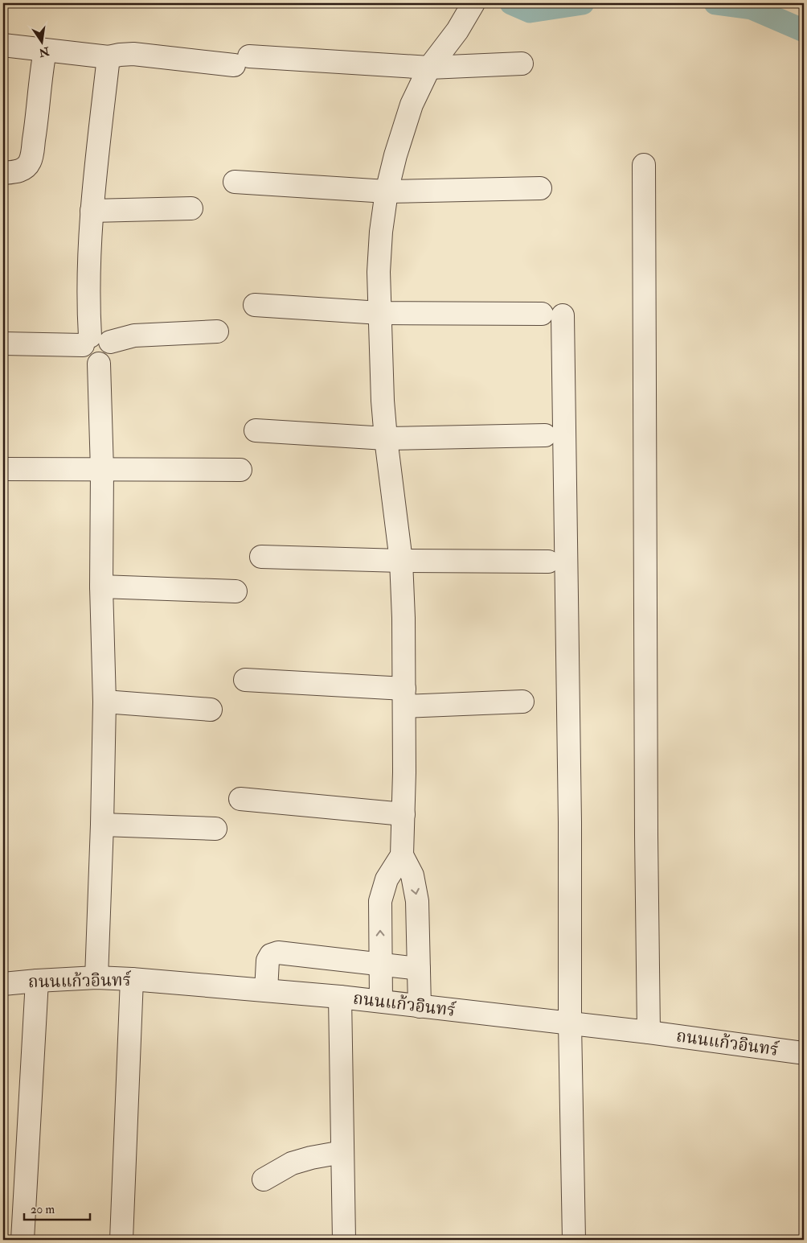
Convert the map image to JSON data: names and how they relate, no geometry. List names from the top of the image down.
{
  "streets": {
    "street": ["ถนนแก้วอินทร์"]
  },
  "scale_bar": "20 m",
  "north": "bottom"
}
